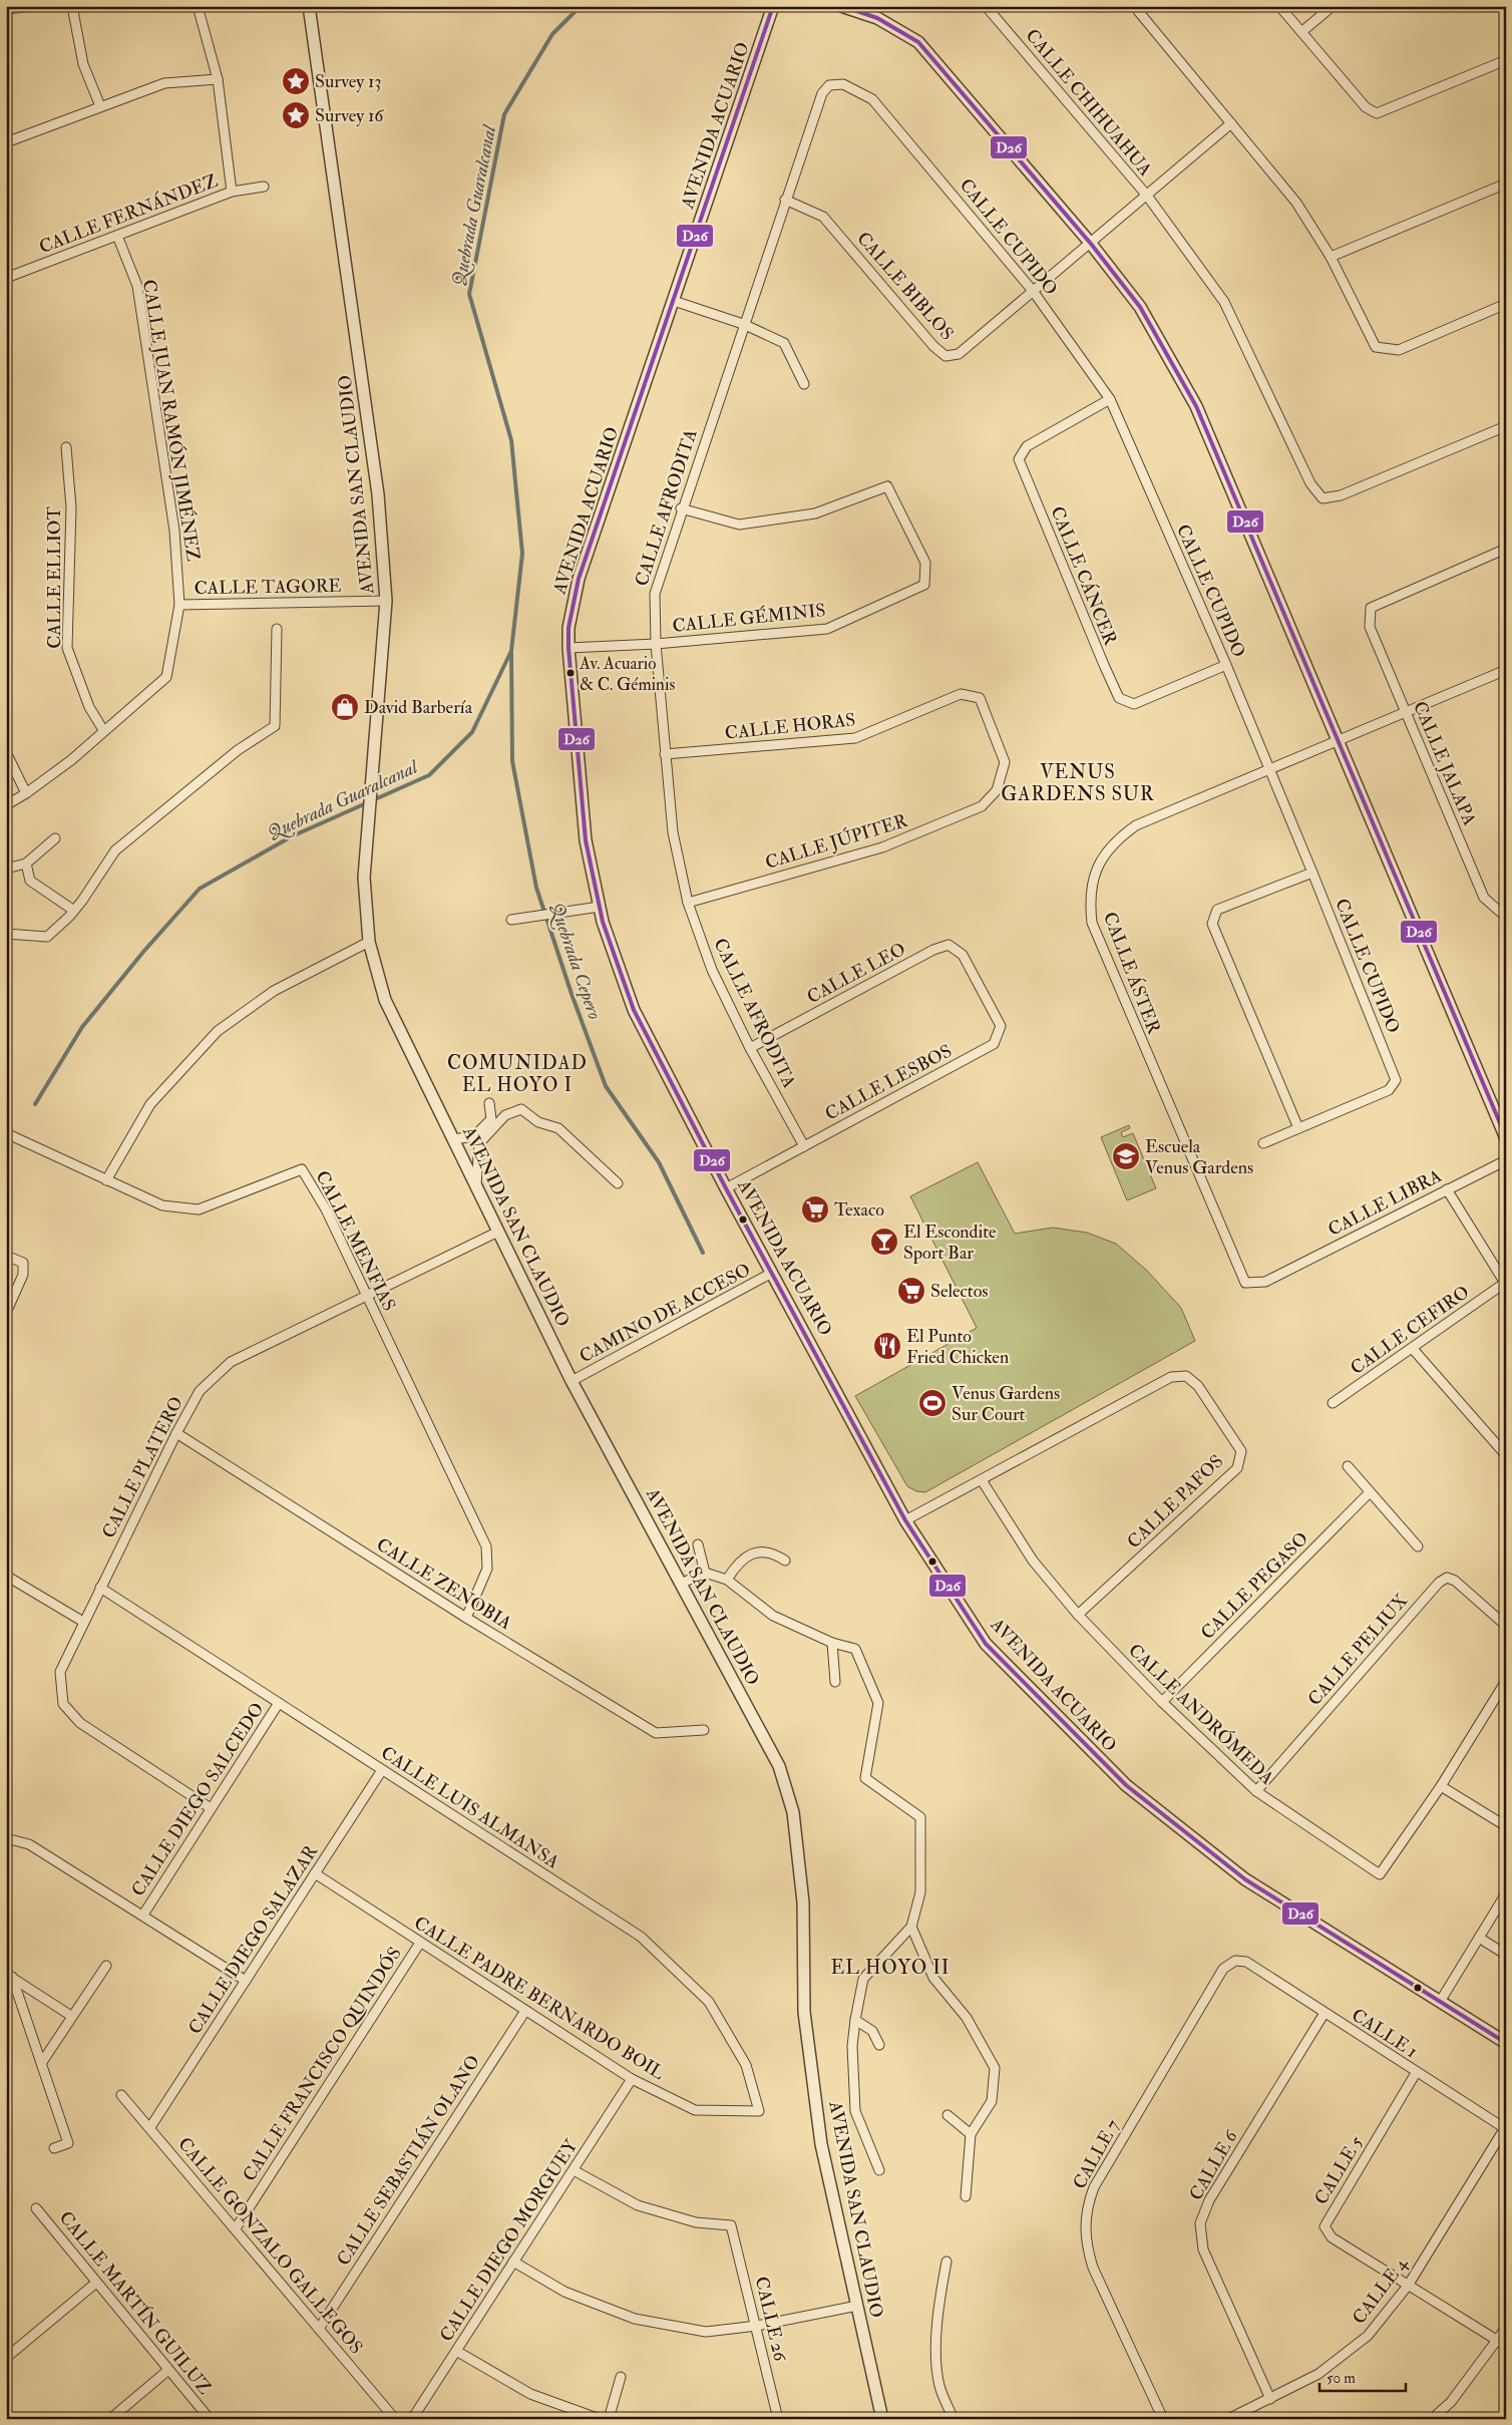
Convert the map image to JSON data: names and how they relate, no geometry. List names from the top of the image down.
{
  "streets": {
    "street": [
      "CALLE CHIHUAHUA",
      "AVENIDA ACUARIO",
      "CALLE FERNÁNDEZ",
      "CALLE CUPIDO",
      "CALLE BIBLOS",
      "CALLE JUAN RAMÓN JIMÉNEZ",
      "AVENIDA SAN CLAUDIO",
      "CALLE AFRODITA",
      "CALLE CÁNCER",
      "CALLE ELLIOT",
      "CALLE TAGORE",
      "CALLE GÉMINIS",
      "CALLE HORAS",
      "CALLE JALAPA",
      "CALLE JÚPITER",
      "CALLE LEO",
      "CALLE ÁSTER",
      "CALLE LESBOS",
      "CALLE LIBRA",
      "CALLE MENFIAS",
      "CAMINO DE ACCESO",
      "CALLE CEFIRO",
      "CALLE PLATERO",
      "CALLE PAFOS",
      "CALLE ZENOBIA",
      "CALLE PEGASO",
      "CALLE PELIUX",
      "CALLE ANDRÓMEDA",
      "CALLE DIEGO SALCEDO",
      "CALLE LUIS ALMANSA",
      "CALLE DIEGO SALAZAR",
      "CALLE PADRE BERNARDO BOIL",
      "CALLE 1",
      "CALLE FRANCISCO QUINDÓS",
      "CALLE 7",
      "CALLE SEBASTIÁN OLANO",
      "CALLE 6",
      "CALLE 5",
      "CALLE DIEGO MORGUEY",
      "CALLE GONZALO GALLEGOS",
      "CALLE 4",
      "CALLE MARTÍN GUILUZ",
      "CALLE 26"
    ]
  },
  "crossings": [
    ["CALLE CHIHUAHUA", "CALLE BIBLOS"],
    ["AVENIDA ACUARIO", "CALLE GÉMINIS"],
    ["AVENIDA ACUARIO", "CALLE LESBOS"],
    ["AVENIDA ACUARIO", "CAMINO DE ACCESO"],
    ["CALLE FERNÁNDEZ", "CALLE JUAN RAMÓN JIMÉNEZ"],
    ["CALLE CUPIDO", "CALLE BIBLOS"],
    ["CALLE CUPIDO", "CALLE AFRODITA"],
    ["CALLE CUPIDO", "CALLE CÁNCER"],
    ["CALLE CUPIDO", "CALLE ÁSTER"],
    ["CALLE BIBLOS", "CALLE AFRODITA"],
    ["CALLE JUAN RAMÓN JIMÉNEZ", "CALLE ELLIOT"],
    ["CALLE JUAN RAMÓN JIMÉNEZ", "CALLE TAGORE"],
    ["AVENIDA SAN CLAUDIO", "CALLE TAGORE"],
    ["AVENIDA SAN CLAUDIO", "CAMINO DE ACCESO"],
    ["AVENIDA SAN CLAUDIO", "CALLE PLATERO"],
    ["CALLE AFRODITA", "CALLE GÉMINIS"],
    ["CALLE AFRODITA", "CALLE HORAS"],
    ["CALLE AFRODITA", "CALLE JÚPITER"],
    ["CALLE AFRODITA", "CALLE LEO"],
    ["CALLE AFRODITA", "CALLE LESBOS"],
    ["CALLE HORAS", "CALLE JÚPITER"],
    ["CALLE JALAPA", "CALLE ÁSTER"],
    ["CALLE LEO", "CALLE LESBOS"],
    ["CALLE ÁSTER", "CALLE LIBRA"],
    ["CALLE MENFIAS", "CALLE PLATERO"],
    ["CALLE MENFIAS", "CALLE ZENOBIA"],
    ["CALLE PLATERO", "CALLE ZENOBIA"],
    ["CALLE PLATERO", "CALLE DIEGO SALCEDO"],
    ["CALLE PLATERO", "CALLE LUIS ALMANSA"],
    ["CALLE PAFOS", "CALLE ANDRÓMEDA"],
    ["CALLE PEGASO", "CALLE ANDRÓMEDA"],
    ["CALLE PELIUX", "CALLE ANDRÓMEDA"],
    ["CALLE DIEGO SALCEDO", "CALLE LUIS ALMANSA"],
    ["CALLE LUIS ALMANSA", "CALLE DIEGO SALAZAR"],
    ["CALLE LUIS ALMANSA", "CALLE PADRE BERNARDO BOIL"],
    ["CALLE DIEGO SALAZAR", "CALLE PADRE BERNARDO BOIL"],
    ["CALLE DIEGO SALAZAR", "CALLE GONZALO GALLEGOS"],
    ["CALLE PADRE BERNARDO BOIL", "CALLE FRANCISCO QUINDÓS"],
    ["CALLE PADRE BERNARDO BOIL", "CALLE SEBASTIÁN OLANO"],
    ["CALLE PADRE BERNARDO BOIL", "CALLE DIEGO MORGUEY"],
    ["CALLE 1", "CALLE 7"],
    ["CALLE 1", "CALLE 6"],
    ["CALLE 1", "CALLE 5"],
    ["CALLE 1", "CALLE 4"],
    ["CALLE FRANCISCO QUINDÓS", "CALLE GONZALO GALLEGOS"],
    ["CALLE SEBASTIÁN OLANO", "CALLE GONZALO GALLEGOS"],
    ["CALLE 6", "CALLE 4"],
    ["CALLE 5", "CALLE 4"],
    ["CALLE DIEGO MORGUEY", "CALLE 26"]
  ],
  "districts": ["VENUS GARDENS SUR", "COMUNIDAD EL HOYO I", "EL HOYO II"],
  "water": ["Quebrada Guaralcanal", "Quebrada Cepero"],
  "places": {
    "place": ["Survey 13", "Survey 16"],
    "other": ["Av. Acuario & C. Géminis"],
    "shop": ["David Barbería"],
    "school or university": ["Escuela Venus Gardens"],
    "supermarket": ["Texaco", "Selectos"],
    "bar": ["El Escondite Sport Bar"],
    "restaurant": ["El Punto Fried Chicken"],
    "sports": ["Venus Gardens Sur Court"]
  },
  "lines": ["transit line D26"],
  "scale_bar": "50 m"
}
